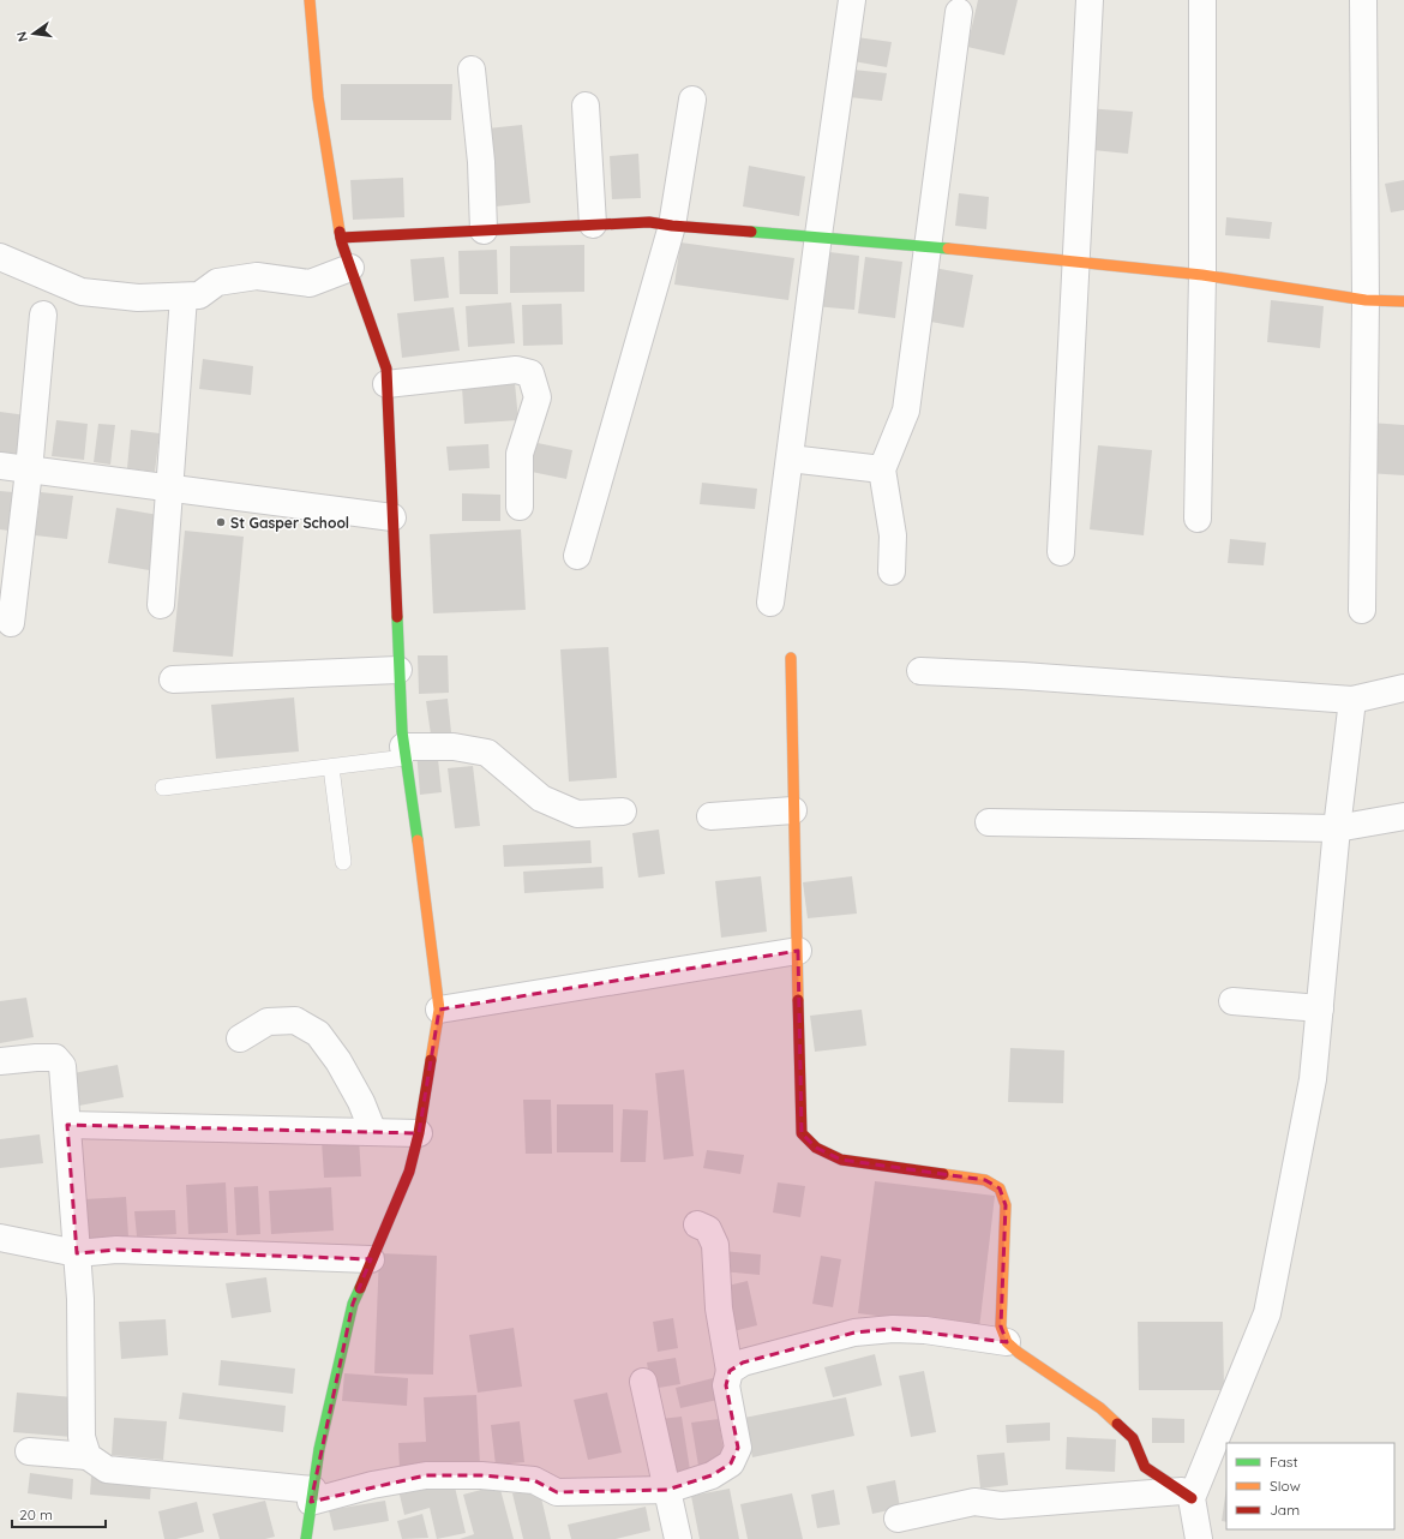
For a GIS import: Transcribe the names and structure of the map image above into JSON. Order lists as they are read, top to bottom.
{
  "places": ["St Gasper School"],
  "legend": ["Fast", "Slow", "Jam"],
  "scale_bar": "20 m",
  "north": "left"
}
